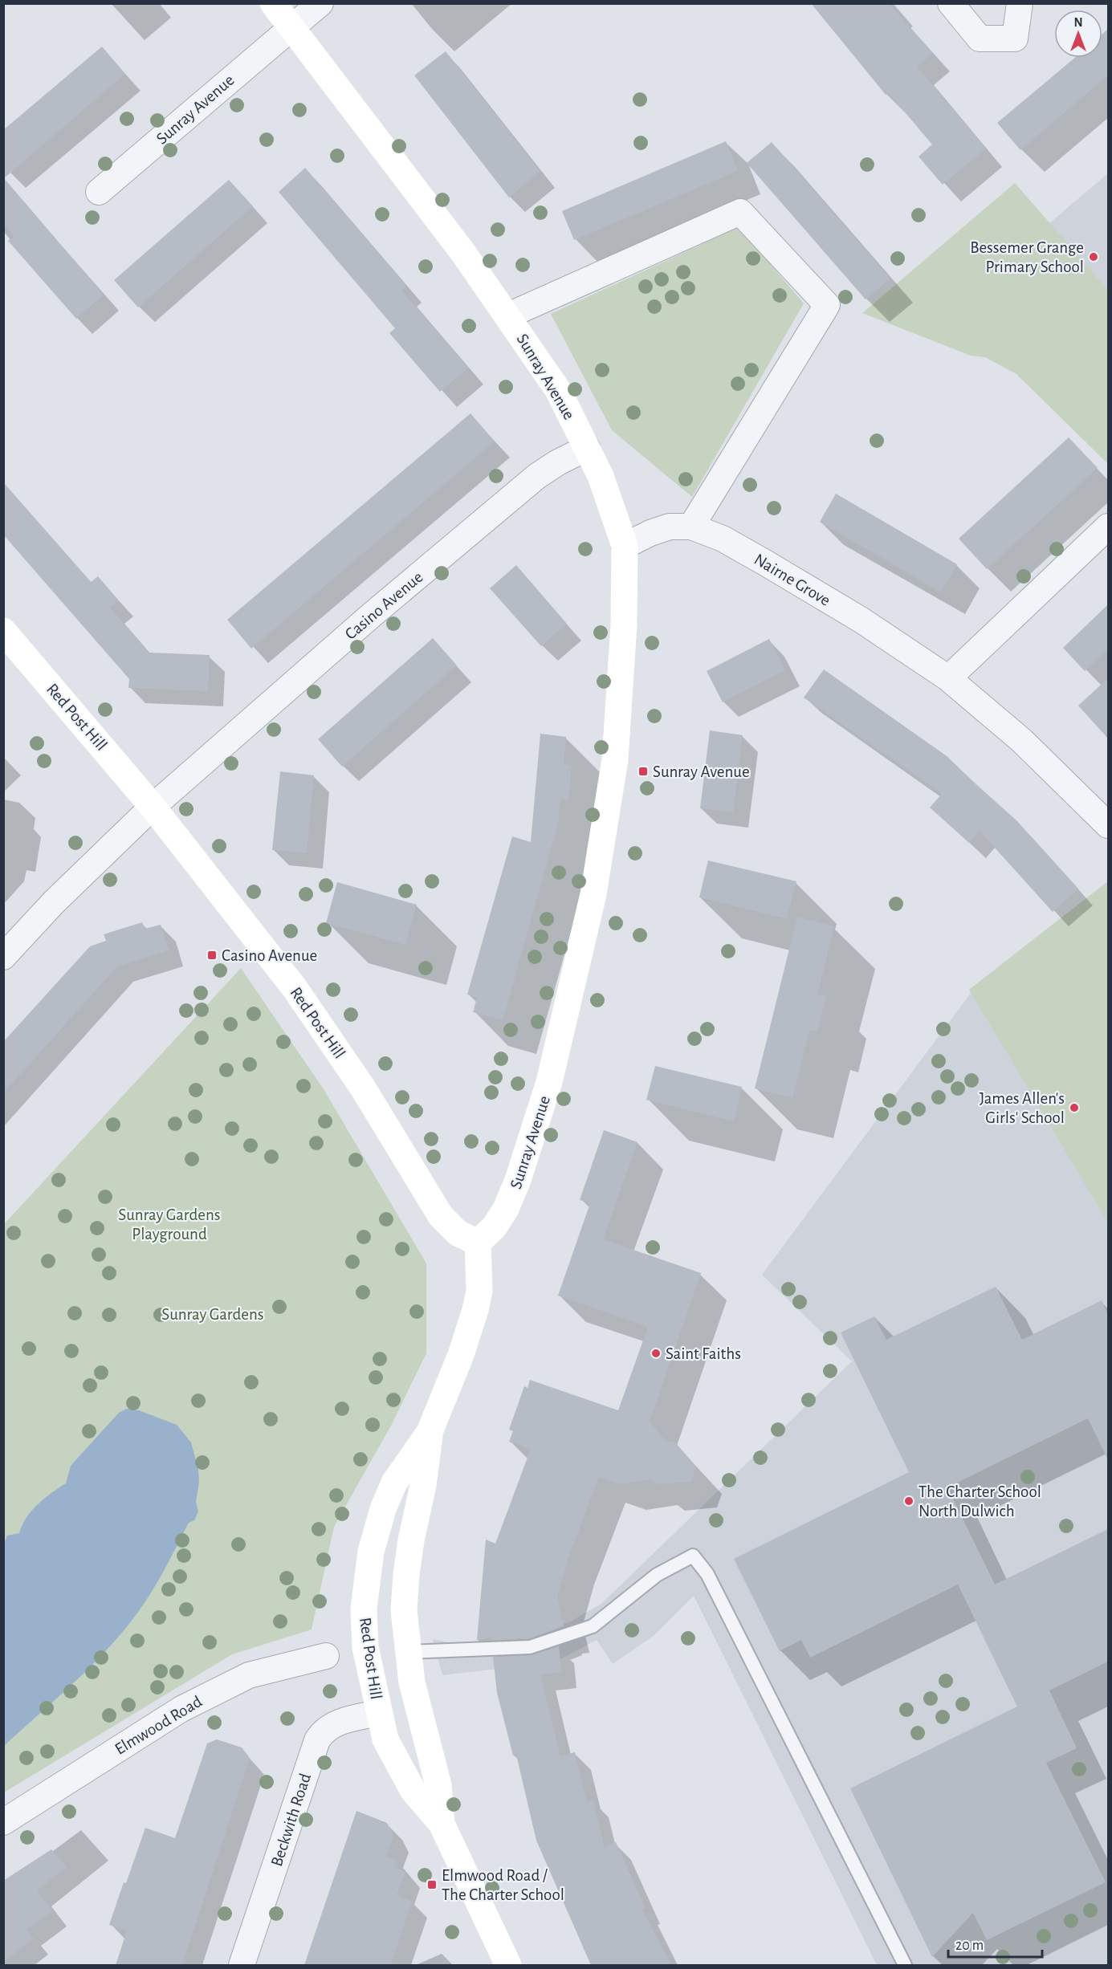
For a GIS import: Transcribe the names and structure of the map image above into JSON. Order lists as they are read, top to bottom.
{
  "streets": {
    "street": [
      "Sunray Avenue",
      "Nairne Grove",
      "Casino Avenue",
      "Red Post Hill",
      "Elmwood Road",
      "Beckwith Road"
    ]
  },
  "crossings": [
    ["Sunray Avenue", "Nairne Grove"],
    ["Sunray Avenue", "Casino Avenue"],
    ["Sunray Avenue", "Red Post Hill"],
    ["Casino Avenue", "Red Post Hill"],
    ["Red Post Hill", "Beckwith Road"]
  ],
  "parks": ["Sunray Gardens Playground", "Sunray Gardens"],
  "places": {
    "other": [
      "Bessemer Grange Primary School",
      "James Allen's Girls' School",
      "Saint Faiths",
      "The Charter School North Dulwich"
    ],
    "transit": ["Sunray Avenue", "Casino Avenue", "Elmwood Road / The Charter School"]
  },
  "scale_bar": "20 m",
  "north": "top"
}
